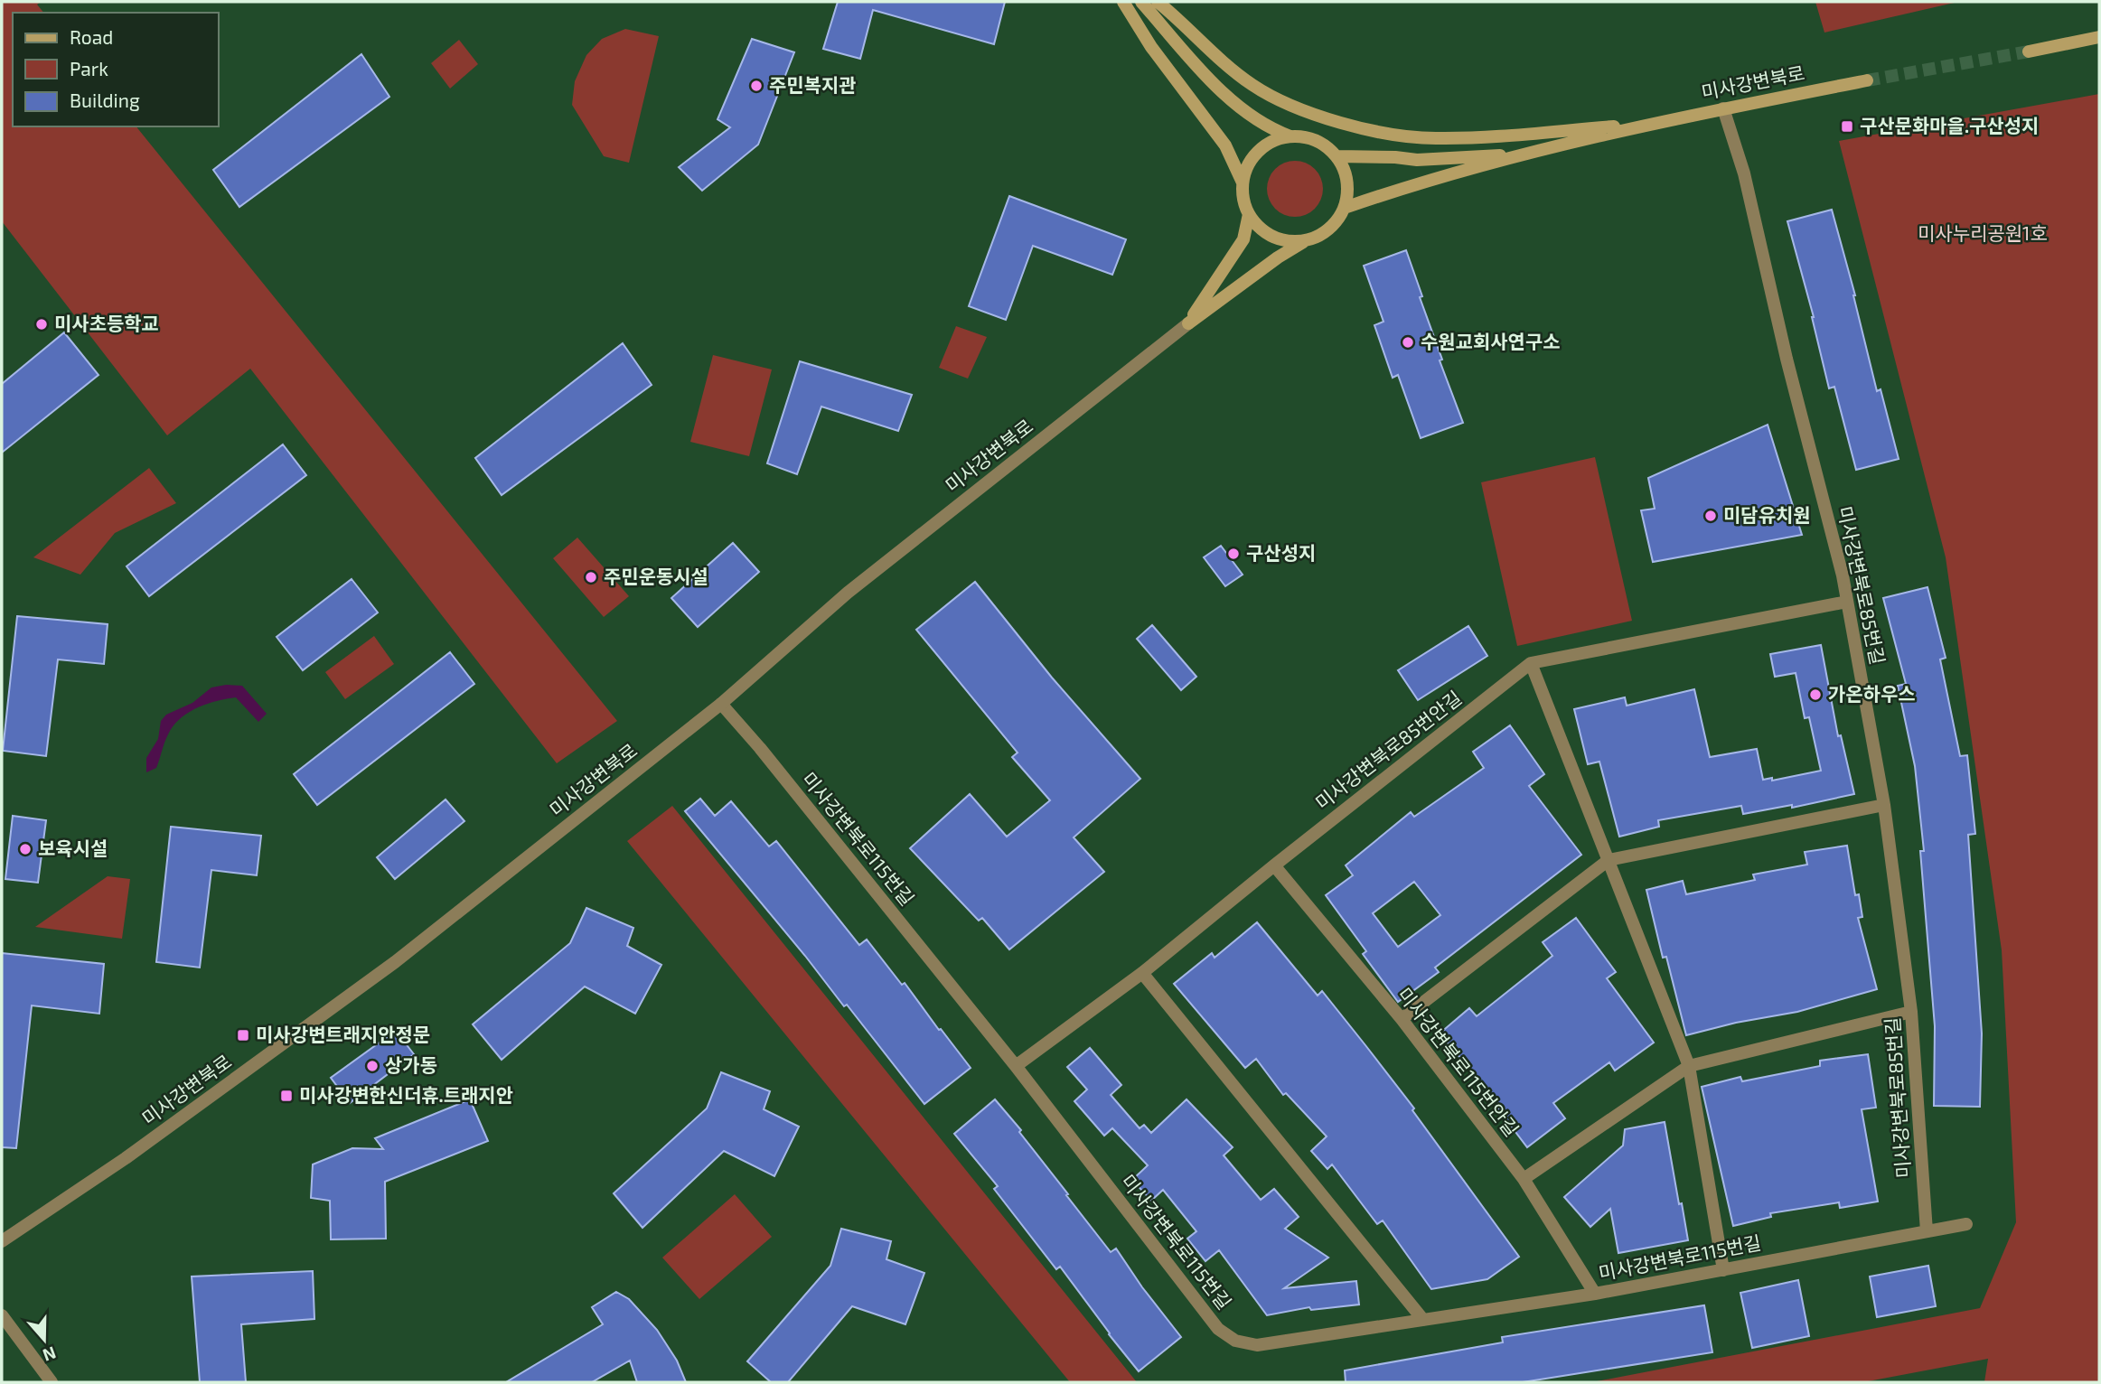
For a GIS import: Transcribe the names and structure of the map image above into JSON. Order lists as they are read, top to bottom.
{
  "streets": {
    "main road": ["미사강변북로"],
    "street": [
      "미사강변북로85번길",
      "미사강변북로85번안길",
      "미사강변북로115번길",
      "미사강변북로115번안길"
    ]
  },
  "crossings": [
    ["미사강변북로", "미사강변북로85번길"],
    ["미사강변북로", "미사강변북로115번길"],
    ["미사강변북로85번길", "미사강변북로85번안길"],
    ["미사강변북로85번길", "미사강변북로115번길"],
    ["미사강변북로85번안길", "미사강변북로115번길"],
    ["미사강변북로85번안길", "미사강변북로115번안길"],
    ["미사강변북로115번길", "미사강변북로115번안길"]
  ],
  "parks": ["미사누리공원1호"],
  "places": {
    "other": [
      "주민복지관",
      "미사초등학교",
      "수원교회사연구소",
      "미담유치원",
      "구산성지",
      "주민운동시설",
      "가온하우스",
      "보육시설",
      "상가동"
    ],
    "transit": ["구산문화마을.구산성지", "미사강변트래지안정문", "미사강변한신더휴.트래지안"]
  },
  "legend": ["Road", "Park", "Building"],
  "north": "bottom"
}
